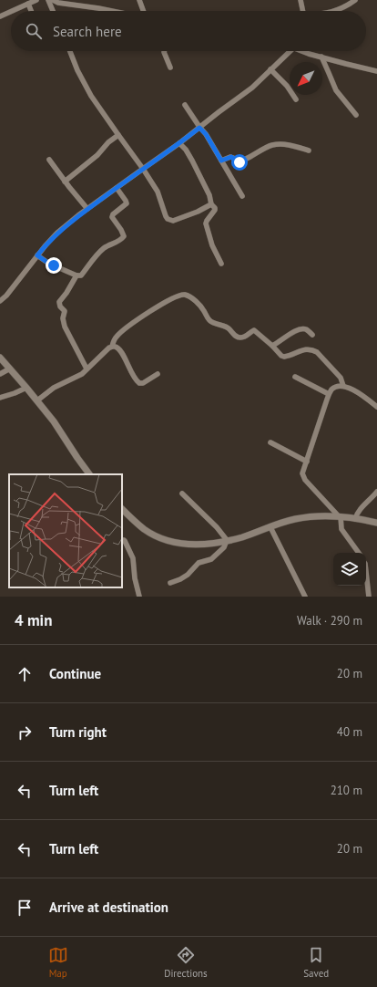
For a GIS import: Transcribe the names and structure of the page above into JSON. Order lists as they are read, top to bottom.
{
  "north": "bottom left",
  "page": {
    "search": "Search here",
    "heading": ["4 min", "Walk · 290 m"],
    "list": [
      ["Continue", "20 m"],
      ["Turn right", "40 m"],
      ["Turn left", "210 m"],
      ["Turn left", "20 m"],
      "Arrive at destination"
    ],
    "nav": ["Map", "Directions", "Saved"]
  }
}
